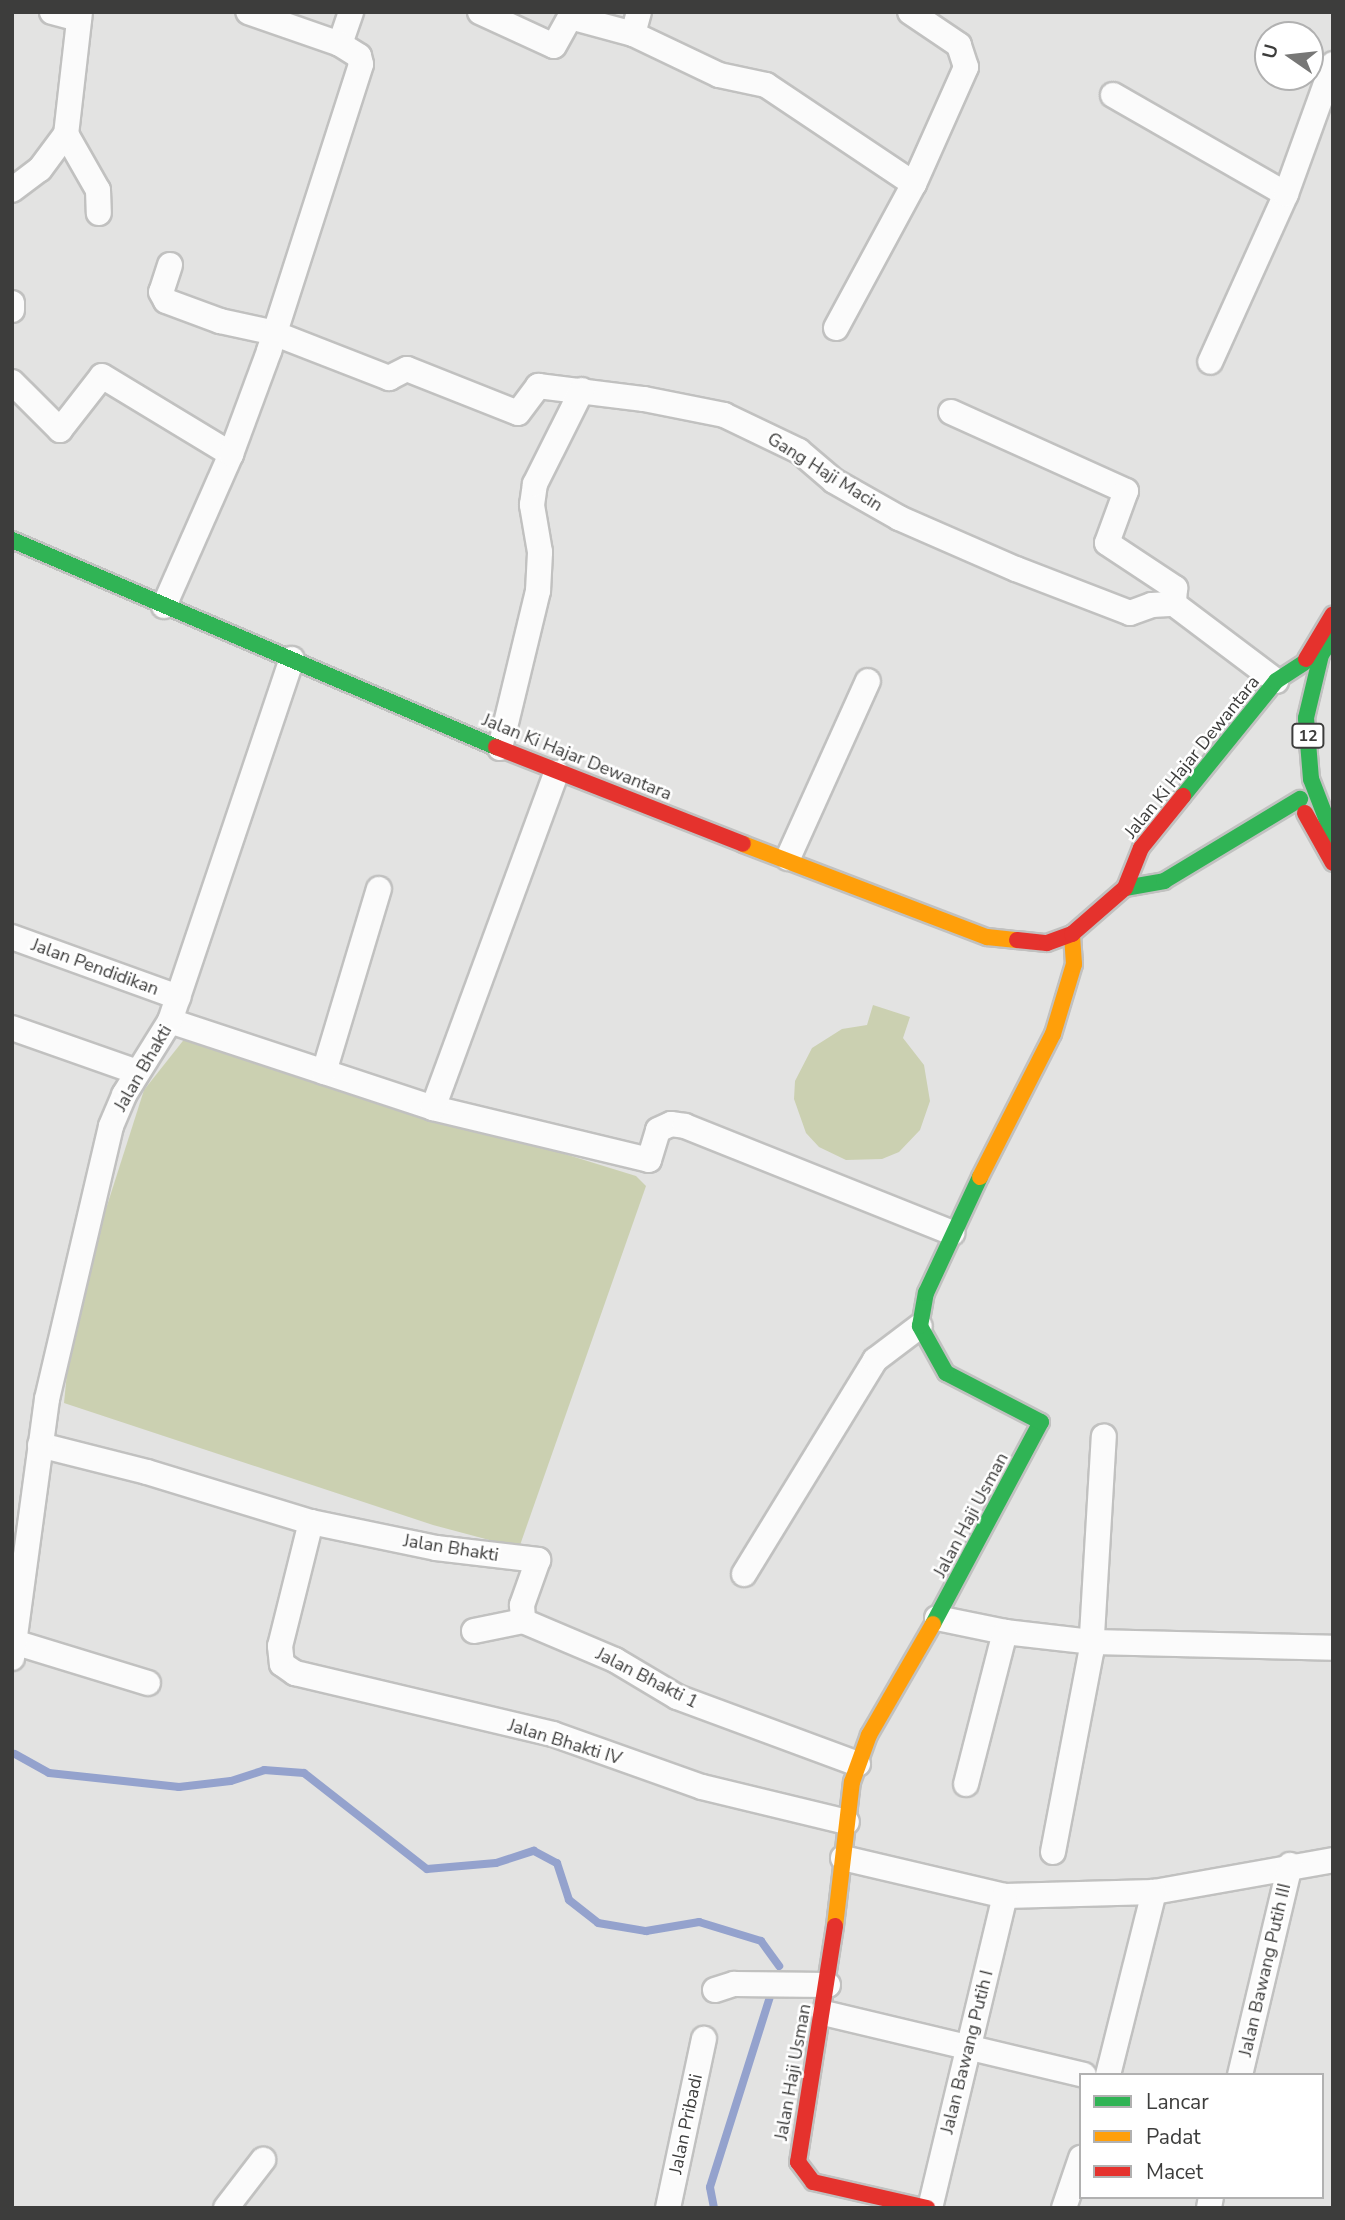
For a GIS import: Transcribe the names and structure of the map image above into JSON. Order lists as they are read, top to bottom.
{
  "streets": {
    "main road": ["12", "Jalan Ki Hajar Dewantara", "Jalan Haji Usman"],
    "street": [
      "Gang Haji Macin",
      "Jalan Pendidikan",
      "Jalan Bhakti",
      "Jalan Bhakti 1",
      "Jalan Bhakti IV",
      "Jalan Bawang Putih III",
      "Jalan Bawang Putih I",
      "Jalan Pribadi"
    ]
  },
  "crossings": [
    ["Jalan Ki Hajar Dewantara", "Jalan Bhakti"],
    ["Jalan Pendidikan", "Jalan Bhakti"],
    ["Jalan Bhakti", "Jalan Bhakti 1"],
    ["Jalan Bhakti", "Jalan Bhakti IV"],
    ["Jalan Haji Usman", "Jalan Bhakti 1"],
    ["Jalan Haji Usman", "Jalan Bhakti IV"],
    ["Jalan Haji Usman", "Jalan Bawang Putih I"]
  ],
  "legend": ["Lancar", "Padat", "Macet"],
  "north": "left"
}
